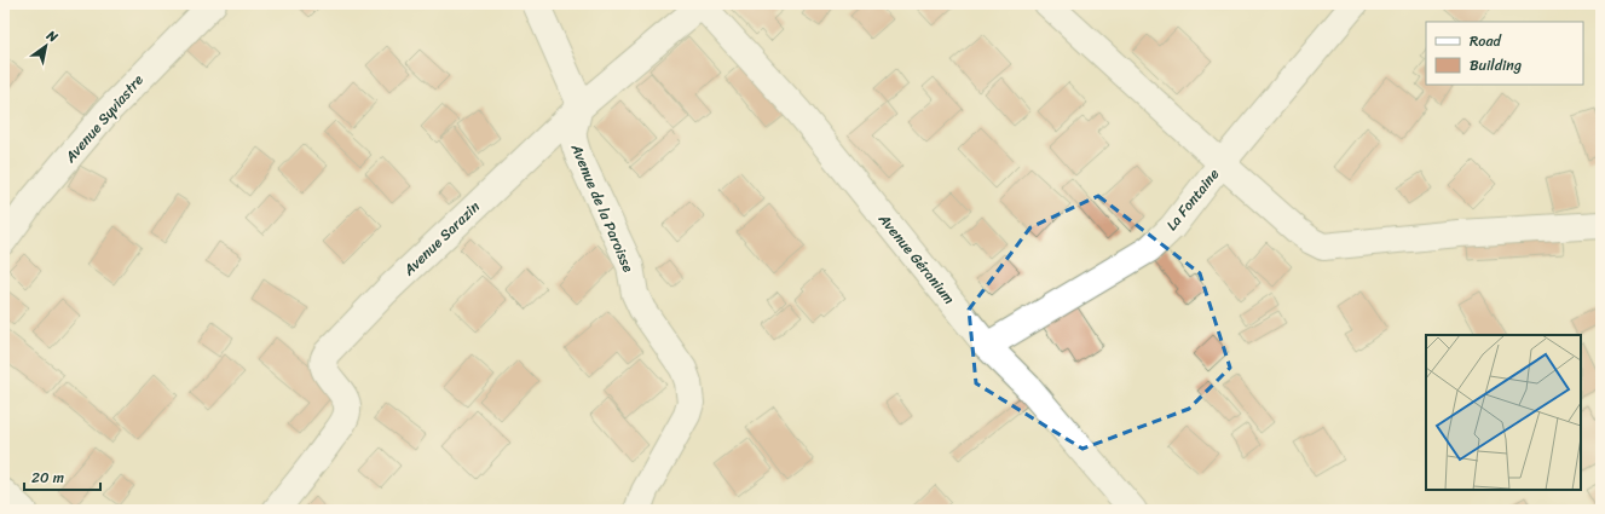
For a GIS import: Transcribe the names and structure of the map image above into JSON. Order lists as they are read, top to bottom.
{
  "streets": {
    "street": [
      "Avenue Syviastre",
      "La Fontaine",
      "Avenue de la Paroisse",
      "Avenue Sarazin",
      "Avenue Géranium"
    ]
  },
  "crossings": [
    ["La Fontaine", "Avenue Géranium"],
    ["Avenue de la Paroisse", "Avenue Sarazin"],
    ["Avenue Sarazin", "Avenue Géranium"]
  ],
  "legend": ["Road", "Building"],
  "scale_bar": "20 m",
  "north": "top right"
}
